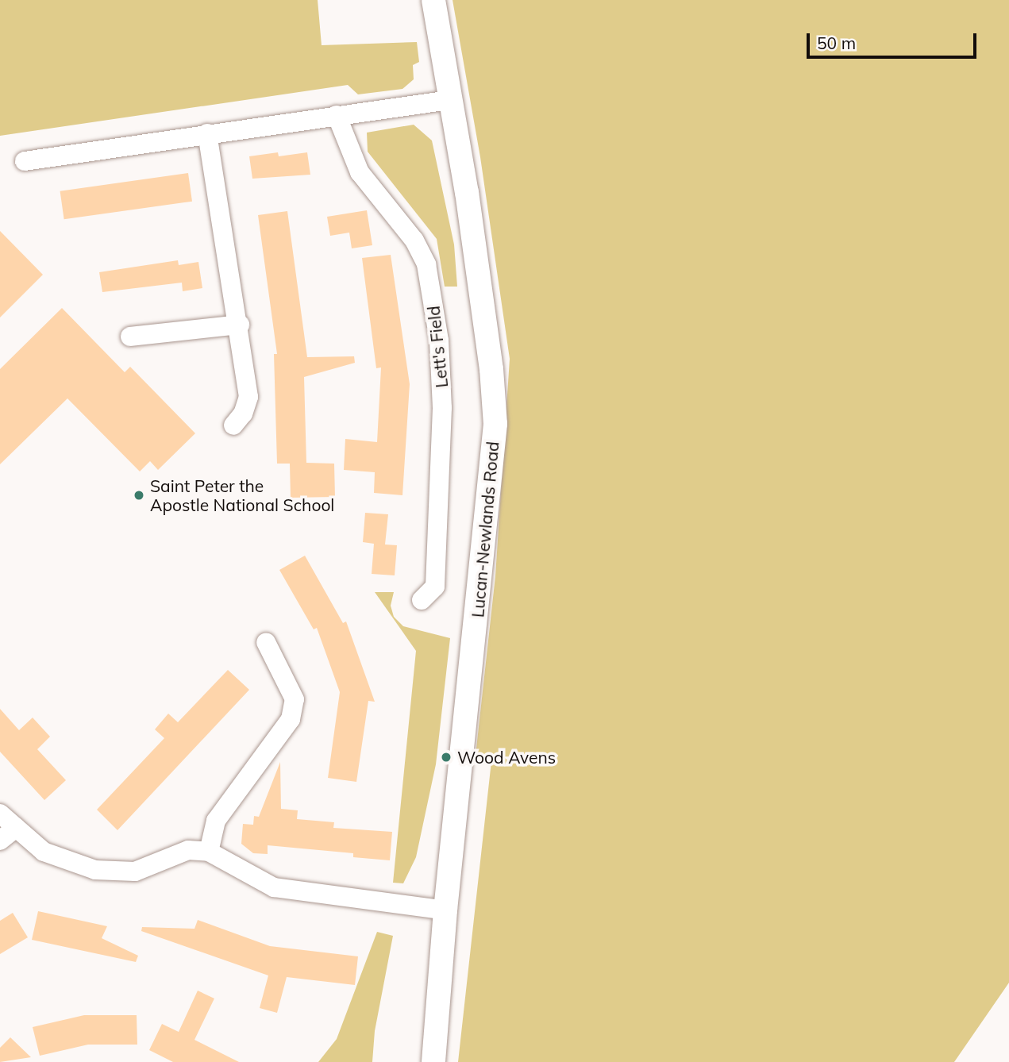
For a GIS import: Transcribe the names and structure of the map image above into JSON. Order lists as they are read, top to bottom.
{
  "streets": {
    "street": ["Lett's Field", "Lucan-Newlands Road"]
  },
  "places": ["Saint Peter the Apostle National School", "Wood Avens"],
  "scale_bar": "50 m"
}
